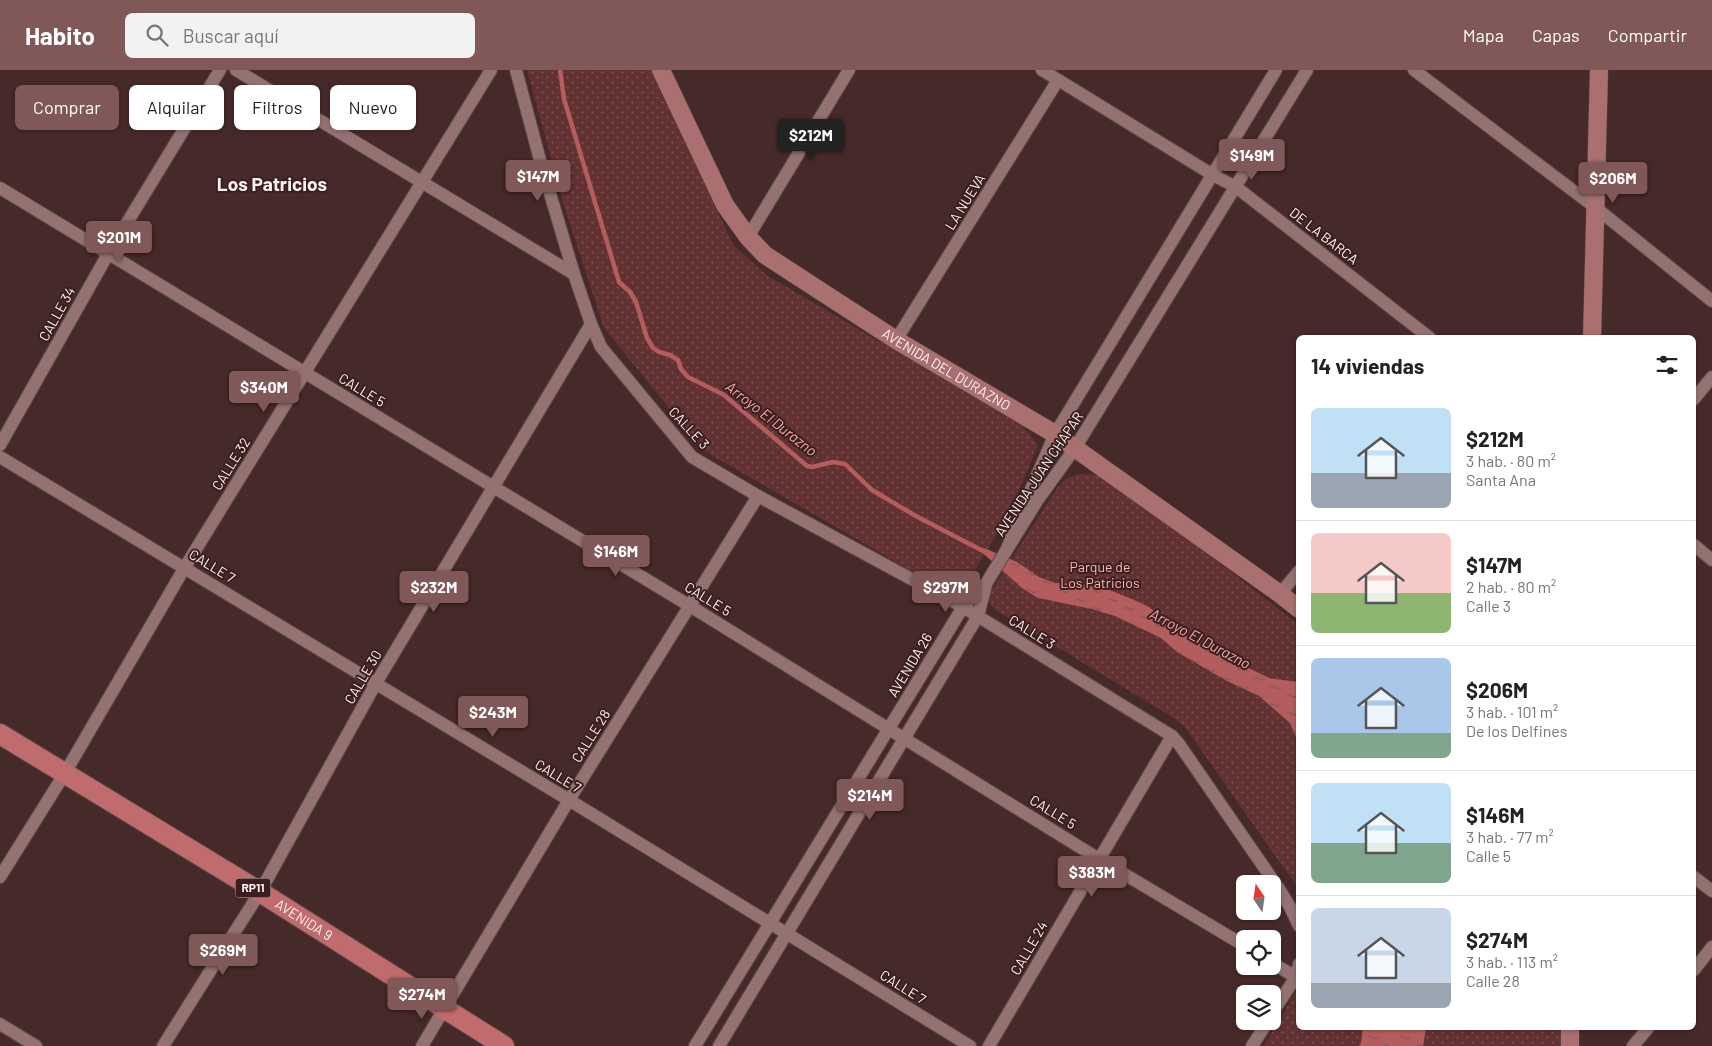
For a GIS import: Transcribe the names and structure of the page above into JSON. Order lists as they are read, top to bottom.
{
  "streets": {
    "main road": ["AVENIDA DEL DURAZNO", "RP11", "AVENIDA 9"],
    "street": [
      "LA NUEVA",
      "DE LA BARCA",
      "CALLE 34",
      "CALLE 5",
      "CALLE 3",
      "CALLE 32",
      "AVENIDA JUAN CHAPAR",
      "CALLE 7",
      "AVENIDA 26",
      "CALLE 30",
      "CALLE 28",
      "CALLE 24"
    ]
  },
  "crossings": [
    ["LA NUEVA", "DE LA BARCA"],
    ["LA NUEVA", "AVENIDA DEL DURAZNO"],
    ["DE LA BARCA", "AVENIDA JUAN CHAPAR"],
    ["CALLE 34", "CALLE 5"],
    ["AVENIDA DEL DURAZNO", "AVENIDA JUAN CHAPAR"],
    ["CALLE 5", "CALLE 32"],
    ["CALLE 5", "AVENIDA 26"],
    ["CALLE 5", "CALLE 30"],
    ["CALLE 5", "CALLE 28"],
    ["CALLE 5", "CALLE 24"],
    ["CALLE 3", "AVENIDA 26"],
    ["CALLE 3", "CALLE 30"],
    ["CALLE 3", "CALLE 28"],
    ["CALLE 3", "CALLE 24"],
    ["CALLE 32", "CALLE 7"],
    ["CALLE 32", "AVENIDA 9"],
    ["CALLE 7", "AVENIDA 26"],
    ["CALLE 7", "CALLE 30"],
    ["CALLE 7", "CALLE 28"],
    ["CALLE 30", "AVENIDA 9"],
    ["CALLE 28", "AVENIDA 9"]
  ],
  "districts": ["Los Patricios"],
  "water": ["Arroyo El Durazno"],
  "parks": ["Parque de Los Patricios"],
  "north": "top",
  "page": {
    "header": "Habito",
    "search": "Buscar aquí",
    "nav": ["Mapa", "Capas", "Compartir"],
    "chip": [
      "Comprar",
      "Alquilar",
      "Filtros",
      "Nuevo"
    ],
    "price": [
      "$212M",
      "$149M",
      "$147M",
      "$206M",
      "$201M",
      "$340M",
      "$146M",
      "$232M",
      "$297M",
      "$243M",
      "$214M",
      "$383M",
      "$269M",
      "$274M"
    ],
    "heading": "14 viviendas",
    "list": [
      {
        "name": "$212M",
        "note": "3 hab. · 80 m² · Santa Ana"
      },
      {
        "name": "$147M",
        "note": "2 hab. · 80 m² · Calle 3"
      },
      {
        "name": "$206M",
        "note": "3 hab. · 101 m² · De los Delfines"
      },
      {
        "name": "$146M",
        "note": "3 hab. · 77 m² · Calle 5"
      },
      {
        "name": "$274M",
        "note": "3 hab. · 113 m² · Calle 28"
      }
    ]
  }
}
